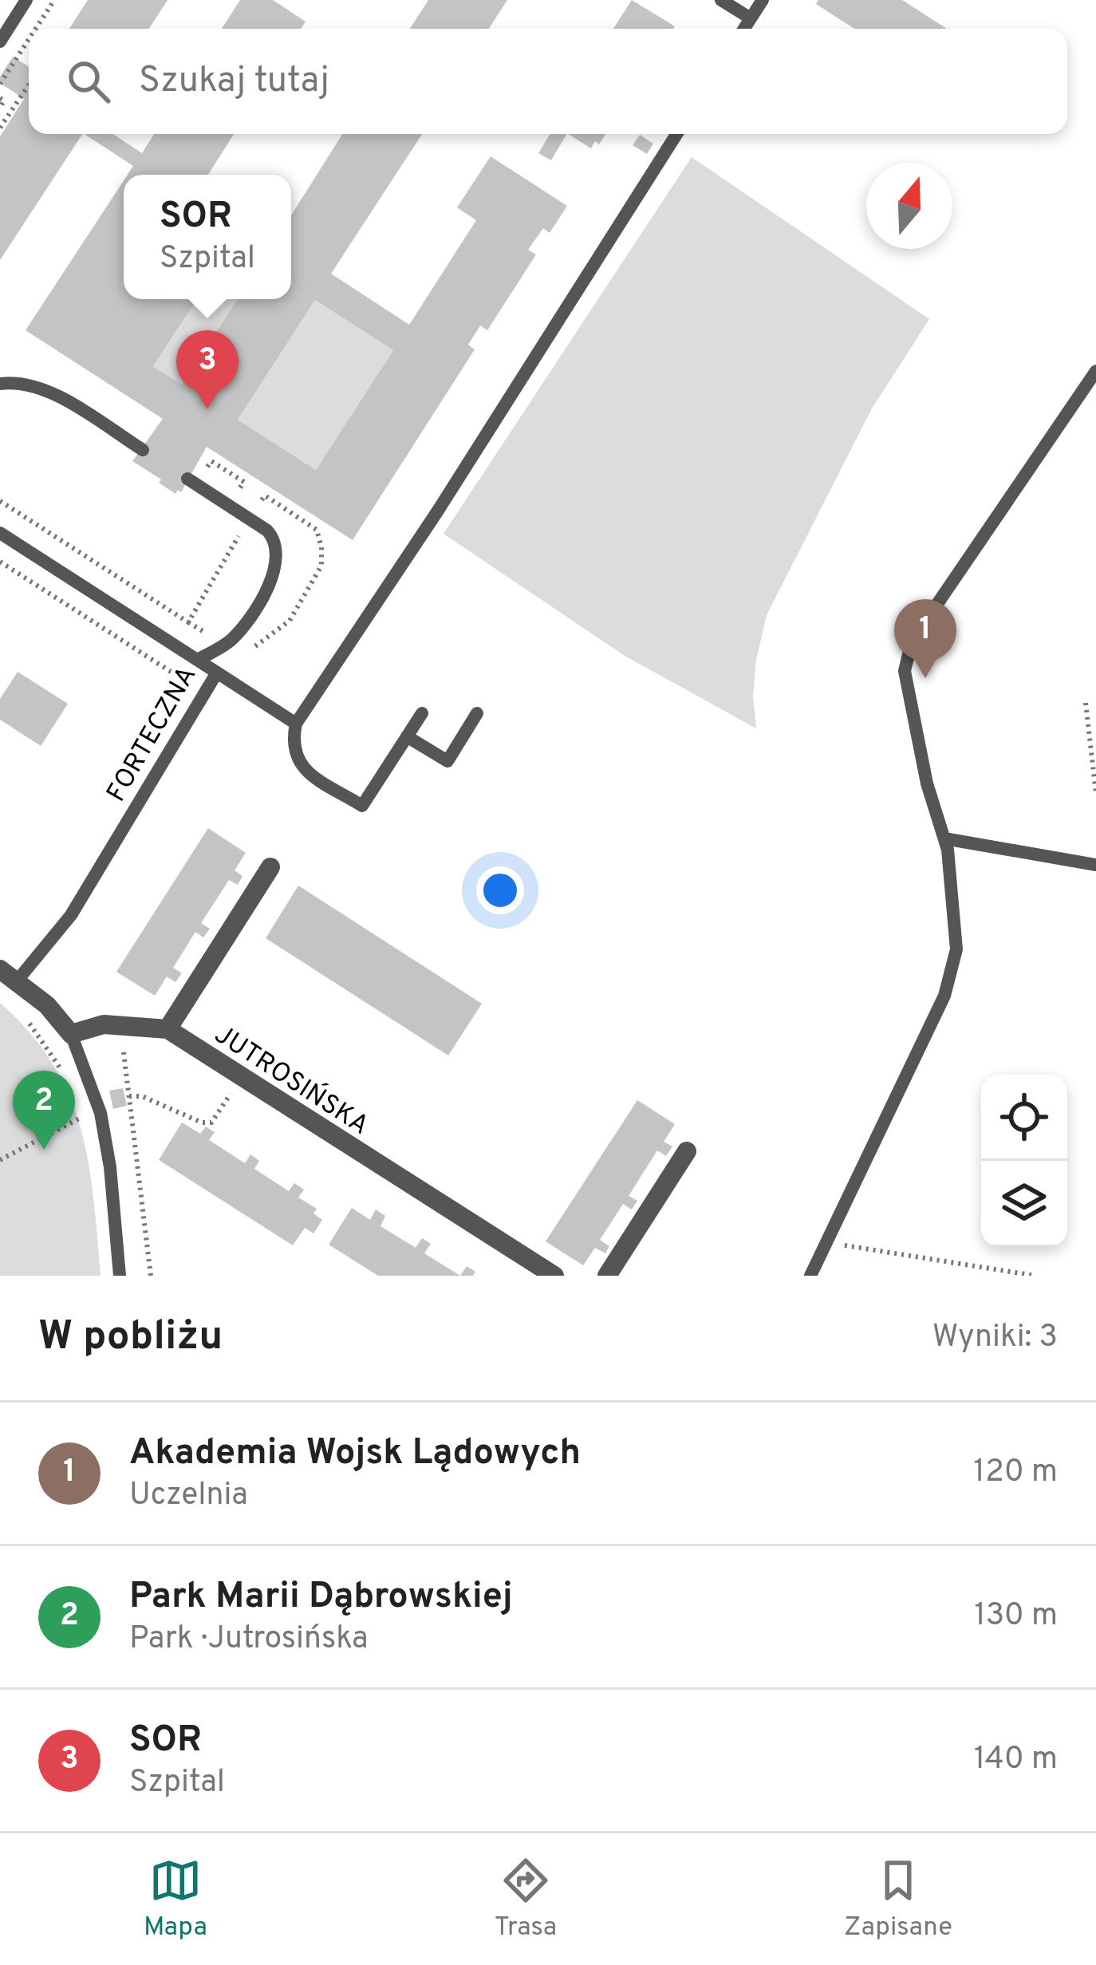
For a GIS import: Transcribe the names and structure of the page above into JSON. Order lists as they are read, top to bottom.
{
  "streets": {
    "street": ["JUTROSIŃSKA"],
    "lane": ["FORTECZNA"]
  },
  "north": "top",
  "page": {
    "search": "Szukaj tutaj",
    "popup": ["SOR", "Szpital"],
    "pins": ["3", "1", "2"],
    "heading": ["W pobliżu", "Wyniki: 3"],
    "list": [
      {
        "mark": "1",
        "name": "Akademia Wojsk Lądowych",
        "note": "Uczelnia",
        "value": "120 m"
      },
      {
        "mark": "2",
        "name": "Park Marii Dąbrowskiej",
        "note": "Park · Jutrosińska",
        "value": "130 m"
      },
      {
        "mark": "3",
        "name": "SOR",
        "note": "Szpital",
        "value": "140 m"
      }
    ],
    "nav": ["Mapa", "Trasa", "Zapisane"]
  }
}
